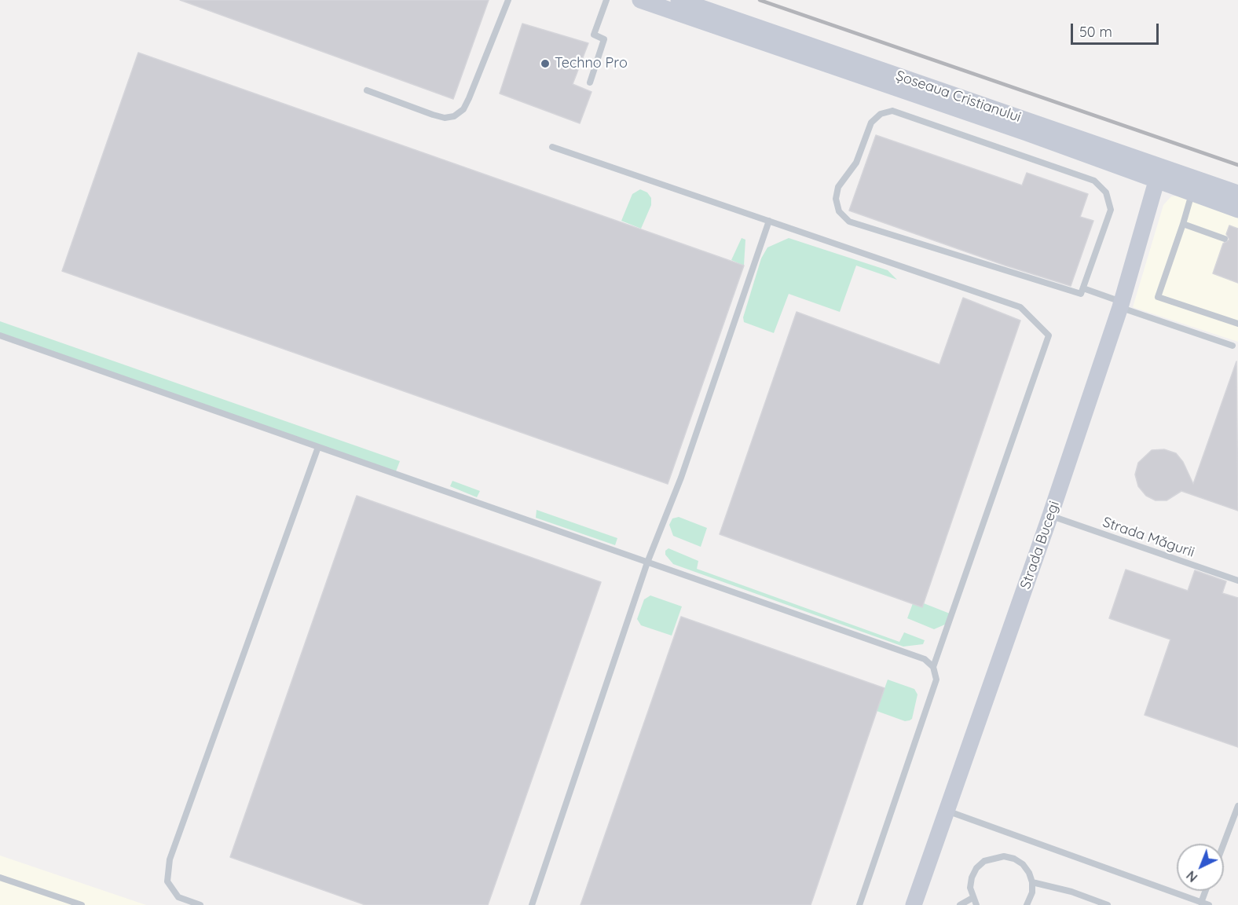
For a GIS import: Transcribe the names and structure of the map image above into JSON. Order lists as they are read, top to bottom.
{
  "streets": {
    "main road": ["Șoseaua Cristianului", "Strada Bucegi"],
    "lane": ["Strada Măgurii"]
  },
  "crossings": [
    ["Șoseaua Cristianului", "Strada Bucegi"],
    ["Strada Măgurii", "Strada Bucegi"]
  ],
  "places": ["Techno Pro"],
  "scale_bar": "50 m",
  "north": "bottom left"
}
